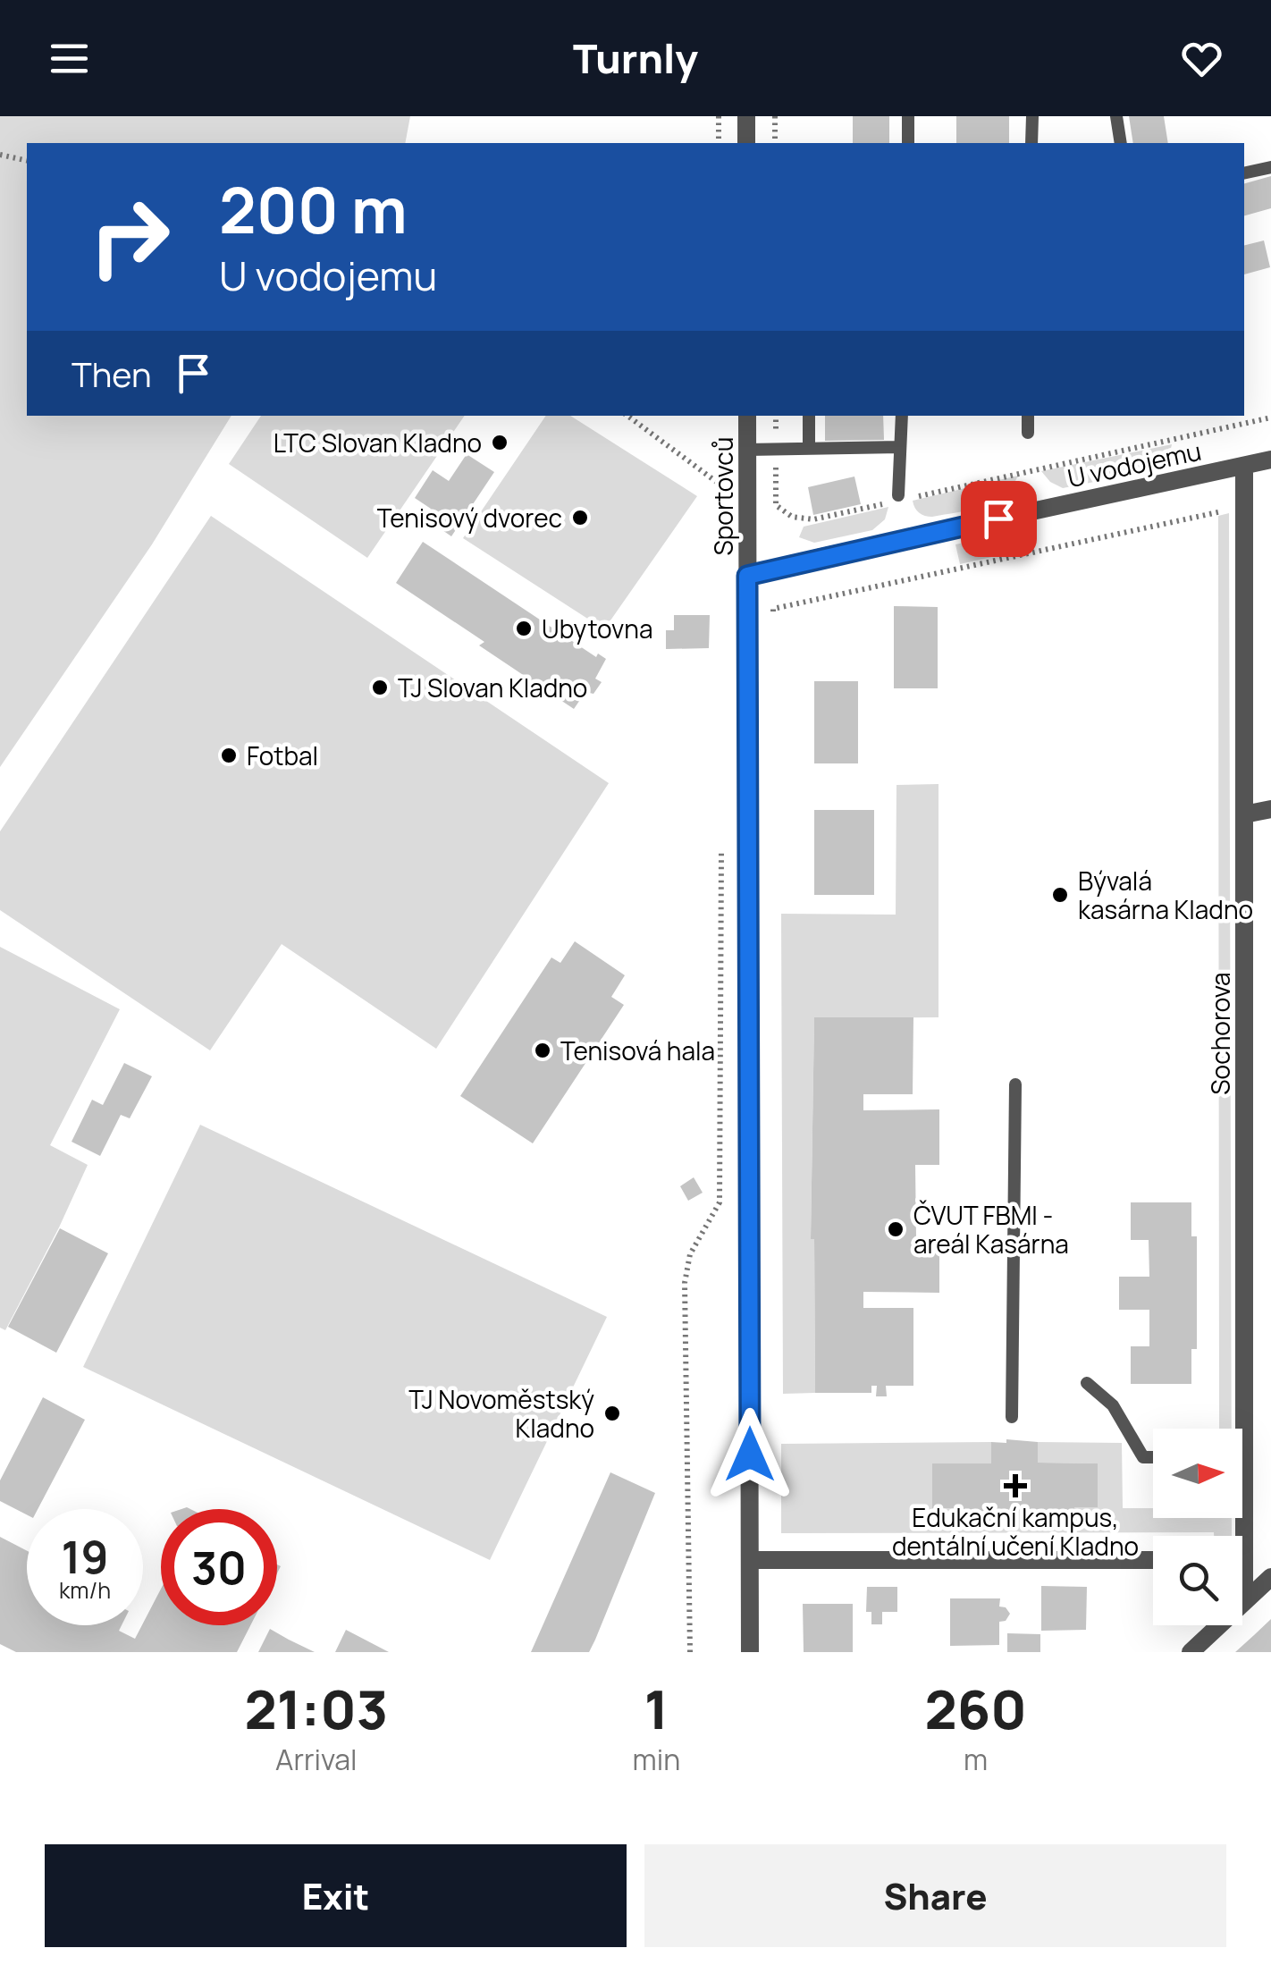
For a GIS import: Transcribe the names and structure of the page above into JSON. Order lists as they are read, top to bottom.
{
  "streets": {
    "street": ["U vodojemu", "Sportovců", "Sochorova"]
  },
  "crossings": [
    ["U vodojemu", "Sportovců"],
    ["U vodojemu", "Sochorova"]
  ],
  "places": {
    "other": [
      "LTC Slovan Kladno",
      "Tenisový dvorec",
      "Ubytovna",
      "TJ Slovan Kladno",
      "Fotbal",
      "Bývalá kasárna Kladno",
      "Tenisová hala",
      "ČVUT FBMI - areál Kasárna",
      "TJ Novoměstský Kladno"
    ],
    "health": ["Edukační kampus, dentální učení Kladno"]
  },
  "north": "right",
  "page": {
    "header": "Turnly",
    "turn": ["200 m", "U vodojemu"],
    "then": "Then",
    "speed": "19 km/h",
    "limit": "30",
    "eta": [
      "21:03",
      "Arrival",
      "1",
      "min",
      "260",
      "m"
    ],
    "buttons": ["Exit", "Share"]
  }
}
